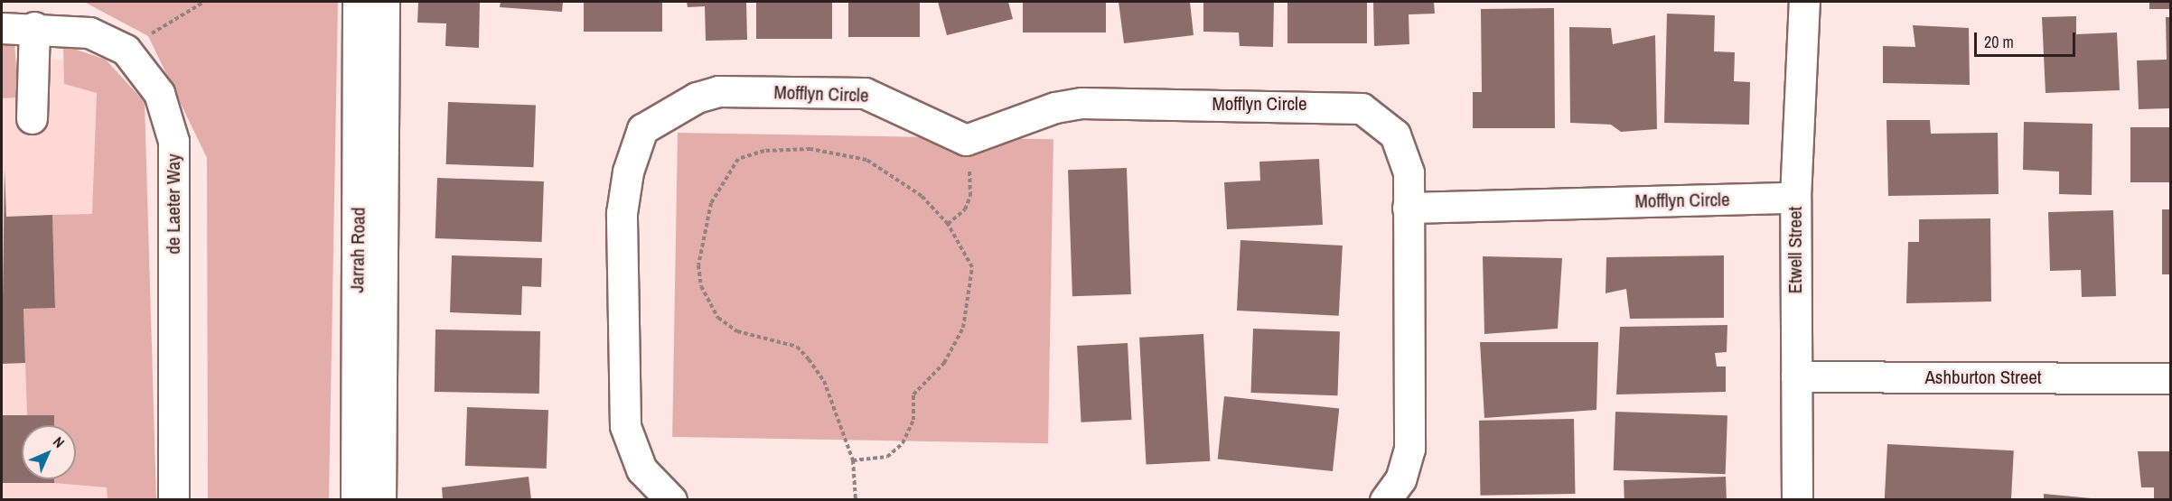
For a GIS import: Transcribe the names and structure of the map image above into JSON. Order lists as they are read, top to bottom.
{
  "streets": {
    "street": [
      "Mofflyn Circle",
      "de Laeter Way",
      "Jarrah Road",
      "Etwell Street",
      "Ashburton Street"
    ]
  },
  "crossings": [
    ["Mofflyn Circle", "Etwell Street"],
    ["Etwell Street", "Ashburton Street"]
  ],
  "scale_bar": "20 m",
  "north": "top right"
}
